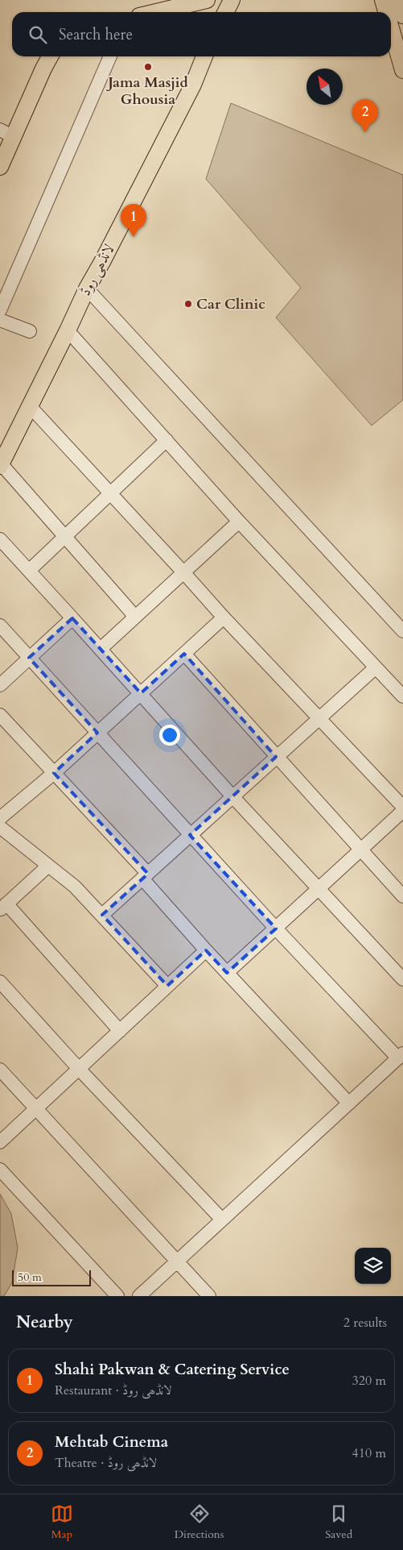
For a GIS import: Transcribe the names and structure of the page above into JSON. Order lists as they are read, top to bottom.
{
  "streets": {
    "main road": ["لانڈھی روڈ"]
  },
  "places": ["Jama Masjid Ghousia", "Car Clinic"],
  "scale_bar": "50 m",
  "north": "top left",
  "page": {
    "search": "Search here",
    "pins": ["2", "1"],
    "scale": "50 m",
    "heading": ["Nearby", "2 results"],
    "list": [
      {
        "mark": "1",
        "name": "Shahi Pakwan & Catering Service",
        "note": "Restaurant · لانڈھی روڈ",
        "value": "320 m"
      },
      {
        "mark": "2",
        "name": "Mehtab Cinema",
        "note": "Theatre · لانڈھی روڈ",
        "value": "410 m"
      }
    ],
    "nav": ["Map", "Directions", "Saved"]
  }
}
